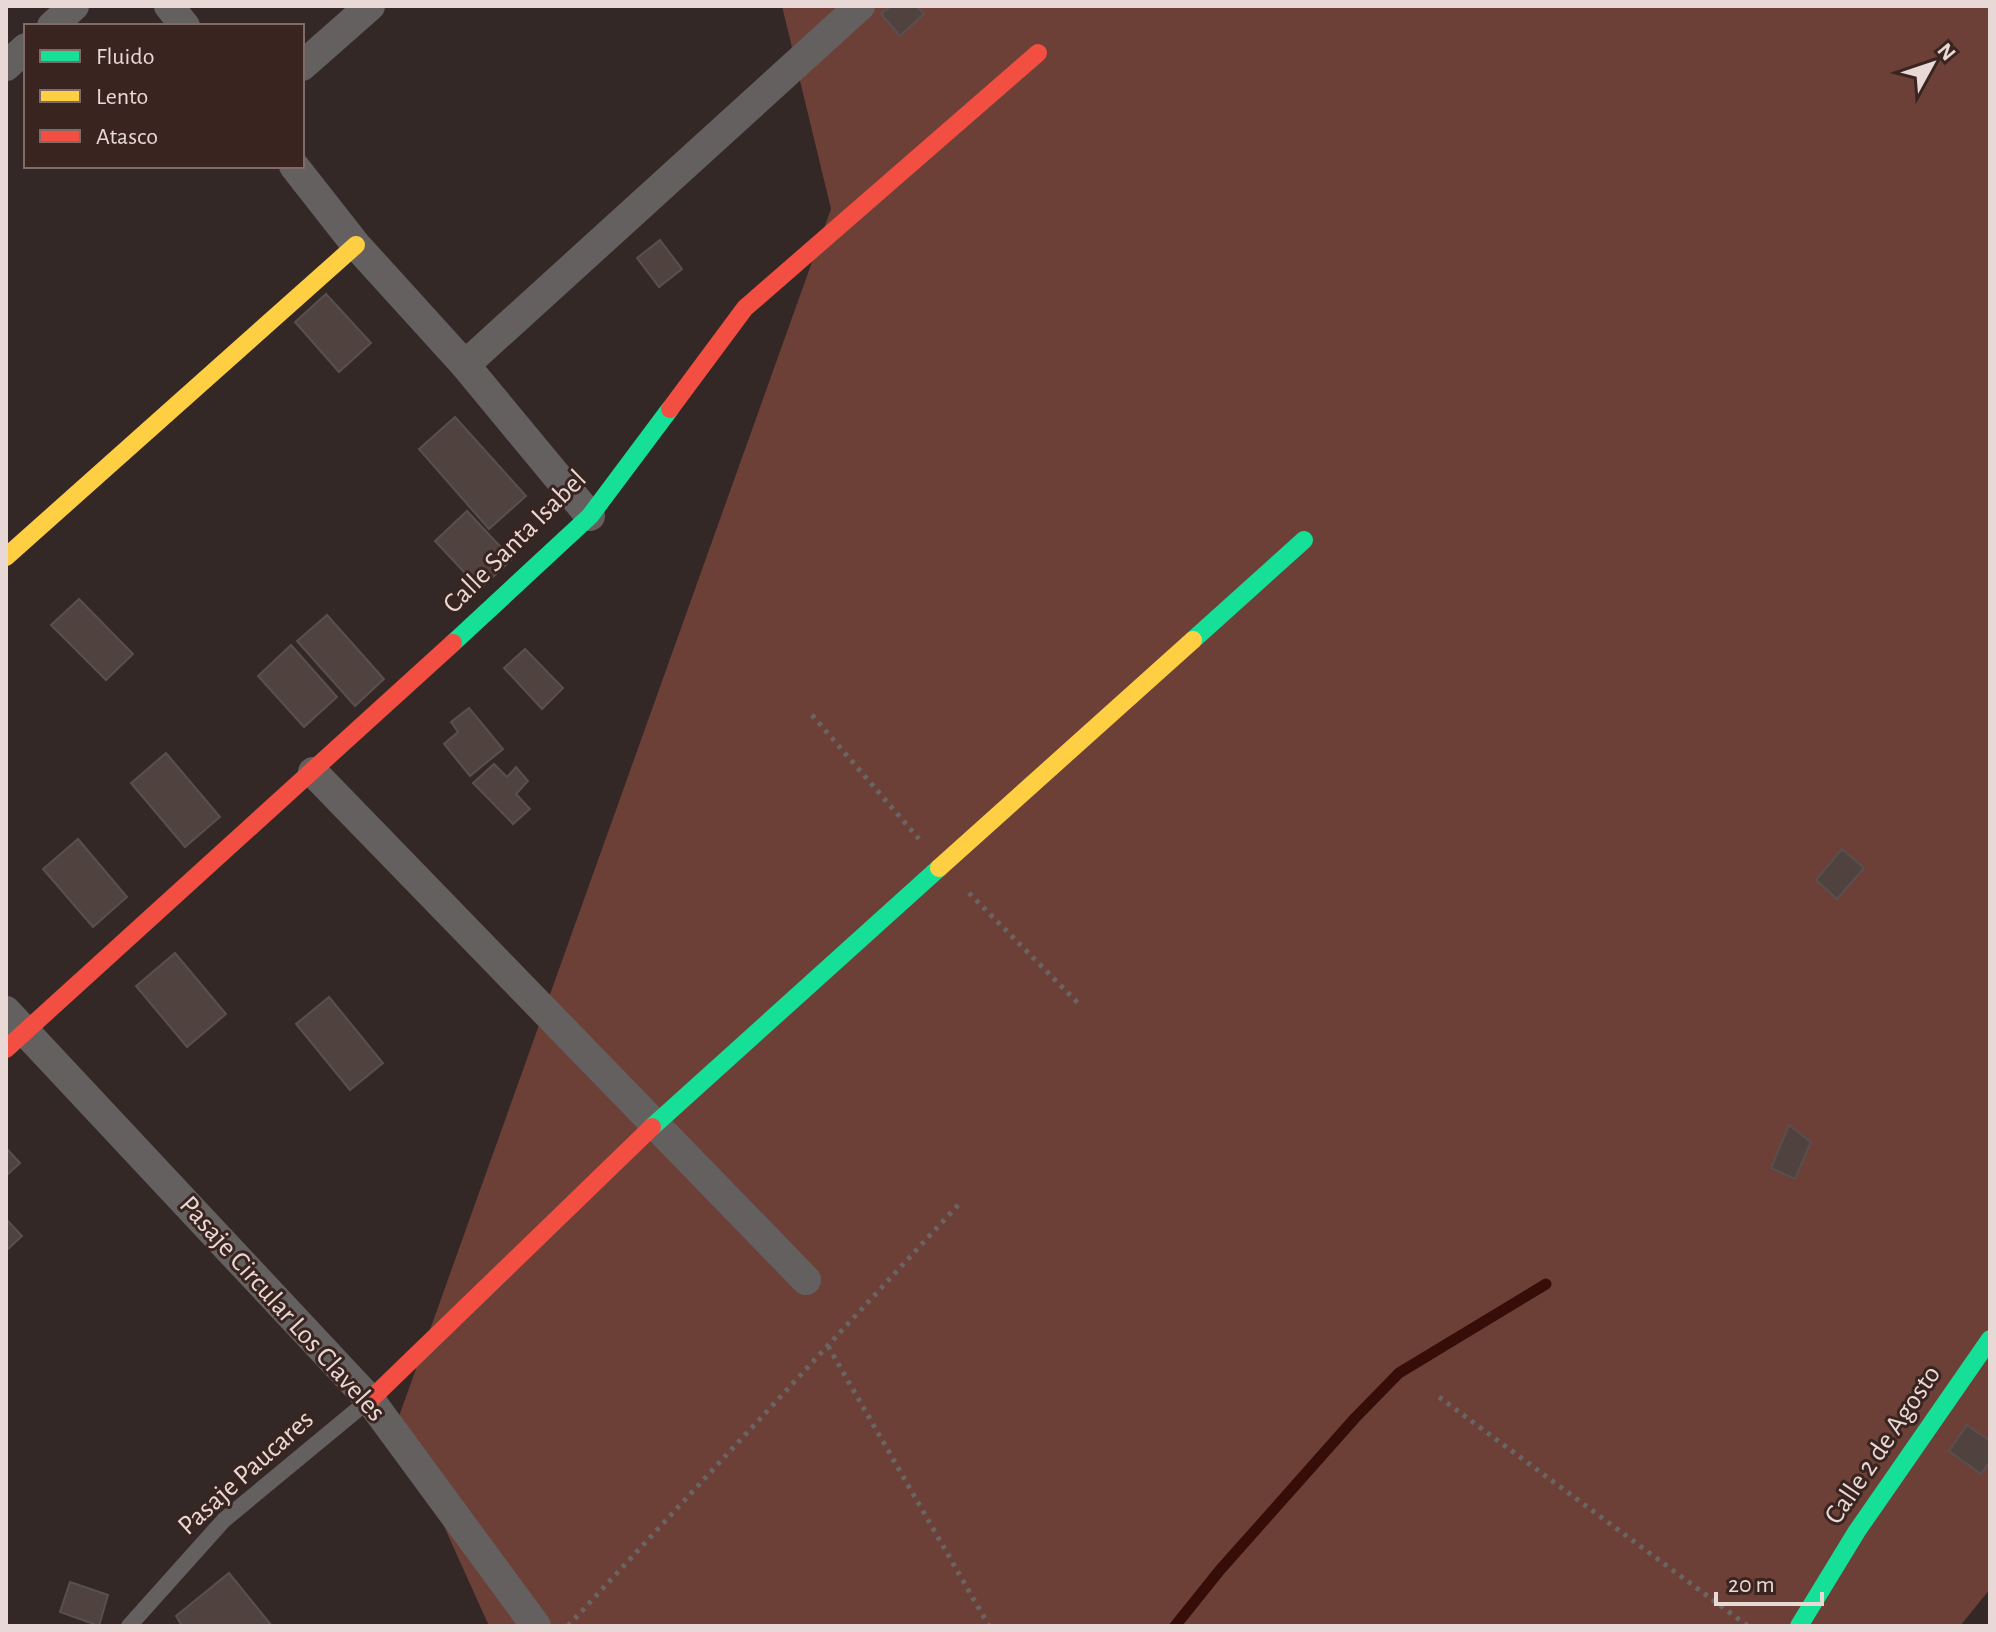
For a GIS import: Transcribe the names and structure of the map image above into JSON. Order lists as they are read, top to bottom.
{
  "streets": {
    "street": ["Calle Santa Isabel", "Pasaje Circular Los Claveles", "Calle 2 de Agosto"],
    "lane": ["Pasaje Paucares"]
  },
  "crossings": [
    ["Calle Santa Isabel", "Pasaje Circular Los Claveles"],
    ["Pasaje Circular Los Claveles", "Pasaje Paucares"]
  ],
  "legend": ["Fluido", "Lento", "Atasco"],
  "scale_bar": "20 m",
  "north": "top right"
}
